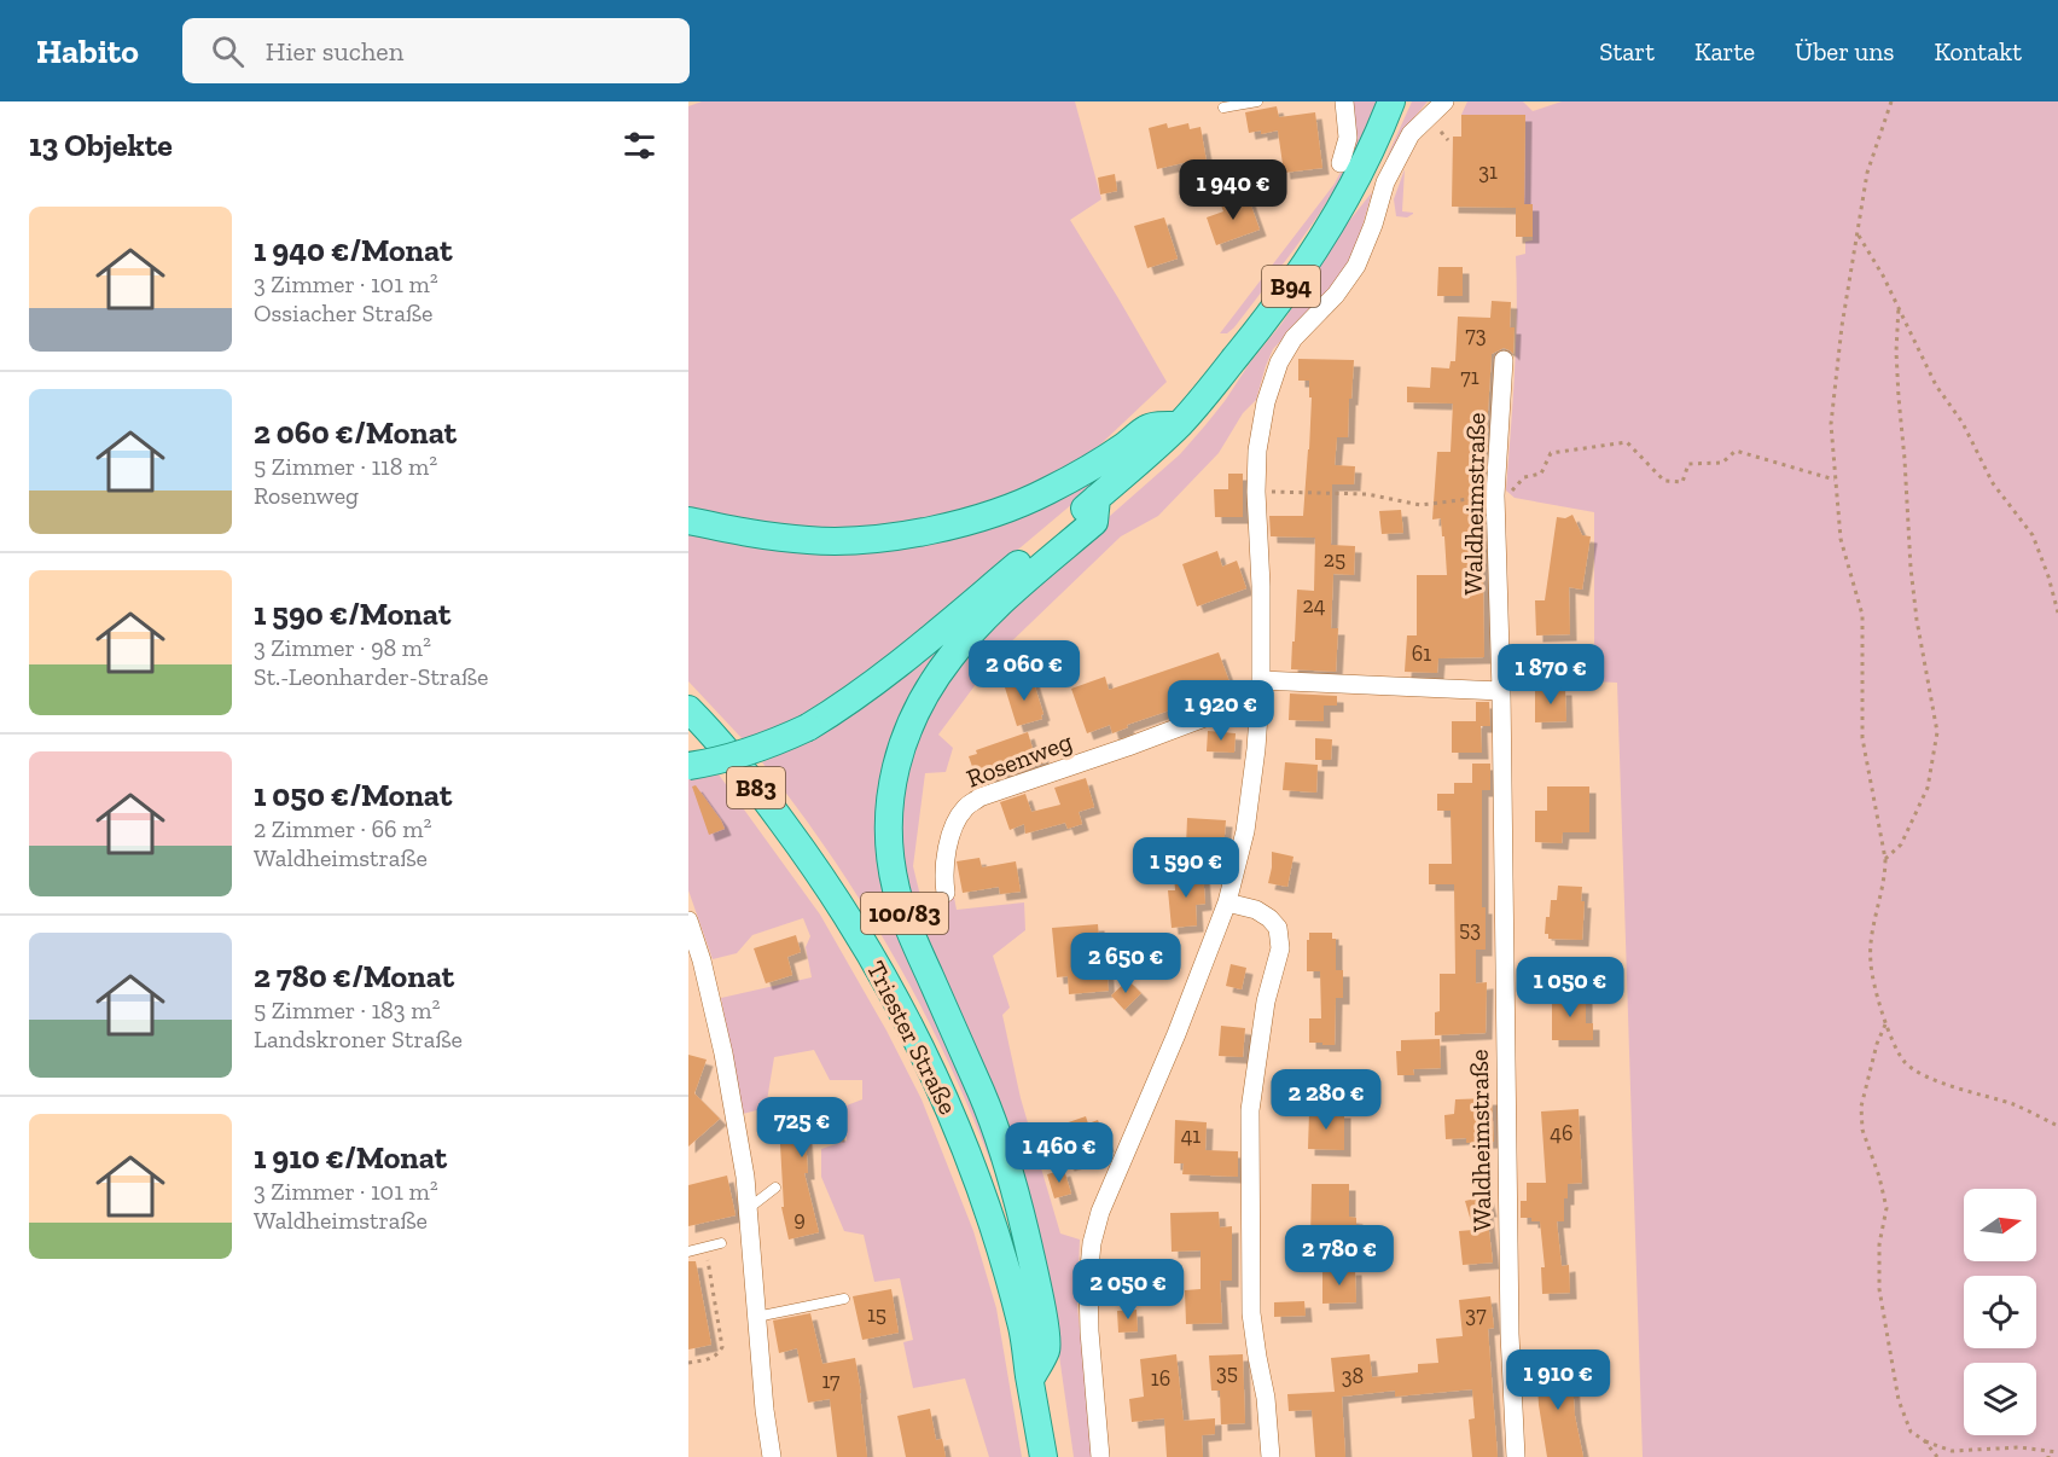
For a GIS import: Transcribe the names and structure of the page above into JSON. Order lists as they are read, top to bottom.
{
  "streets": {
    "main road": [
      "B94",
      "B83",
      "100/83",
      "Triester Straße"
    ],
    "street": ["Waldheimstraße", "Rosenweg"]
  },
  "crossings": [
    ["B94", "100/83"],
    ["100/83", "Triester Straße"]
  ],
  "house_numbers": [
    "31",
    "73",
    "71",
    "25",
    "24",
    "61",
    "53",
    "46",
    "41",
    "9",
    "15",
    "37",
    "35",
    "38",
    "16",
    "17"
  ],
  "north": "right",
  "page": {
    "header": "Habito",
    "search": "Hier suchen",
    "nav": [
      "Start",
      "Karte",
      "Über uns",
      "Kontakt"
    ],
    "heading": "13 Objekte",
    "price": [
      "1 940 €",
      "2 060 €",
      "1 870 €",
      "1 920 €",
      "1 590 €",
      "2 650 €",
      "1 050 €",
      "2 280 €",
      "725 €",
      "1 460 €",
      "2 780 €",
      "2 050 €",
      "1 910 €"
    ],
    "list": [
      {
        "name": "1 940 €/Monat",
        "note": "3 Zimmer · 101 m² · Ossiacher Straße"
      },
      {
        "name": "2 060 €/Monat",
        "note": "5 Zimmer · 118 m² · Rosenweg"
      },
      {
        "name": "1 590 €/Monat",
        "note": "3 Zimmer · 98 m² · St.-Leonharder-Straße"
      },
      {
        "name": "1 050 €/Monat",
        "note": "2 Zimmer · 66 m² · Waldheimstraße"
      },
      {
        "name": "2 780 €/Monat",
        "note": "5 Zimmer · 183 m² · Landskroner Straße"
      },
      {
        "name": "1 910 €/Monat",
        "note": "3 Zimmer · 101 m² · Waldheimstraße"
      }
    ]
  }
}
